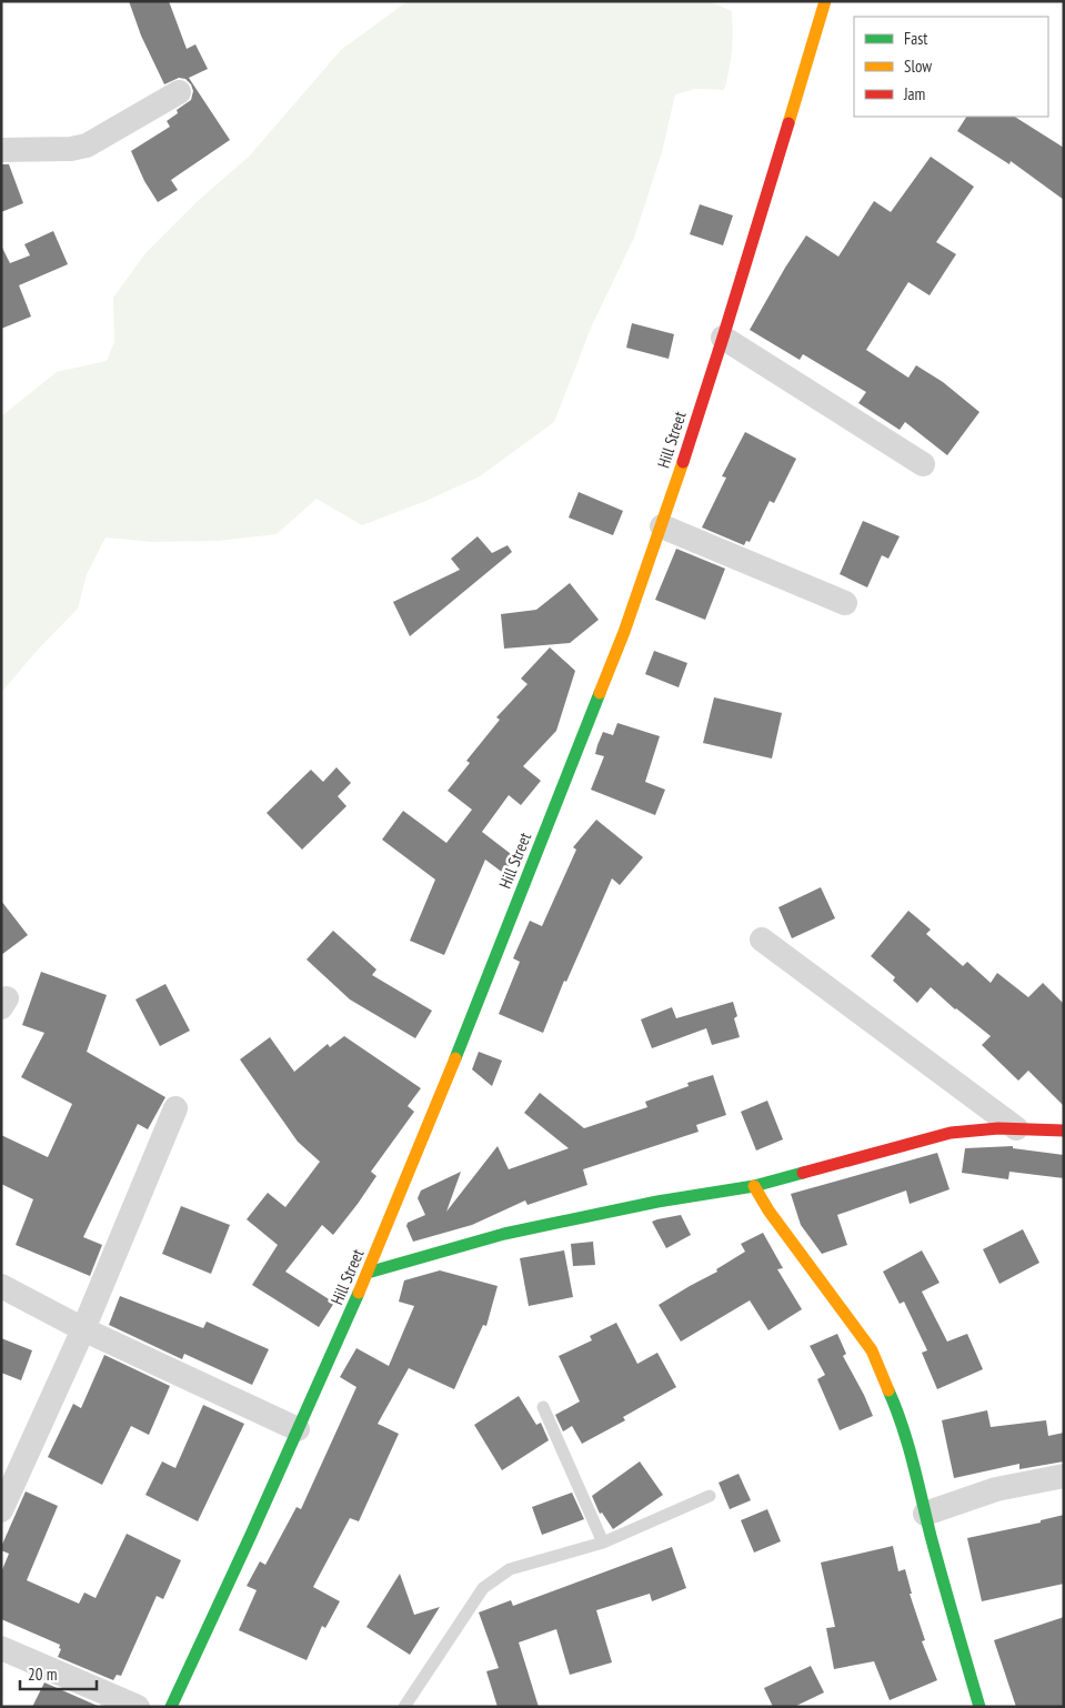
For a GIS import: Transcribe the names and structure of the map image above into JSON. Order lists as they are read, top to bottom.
{
  "streets": {
    "main road": ["Hill Street"]
  },
  "legend": ["Fast", "Slow", "Jam"],
  "scale_bar": "20 m"
}
